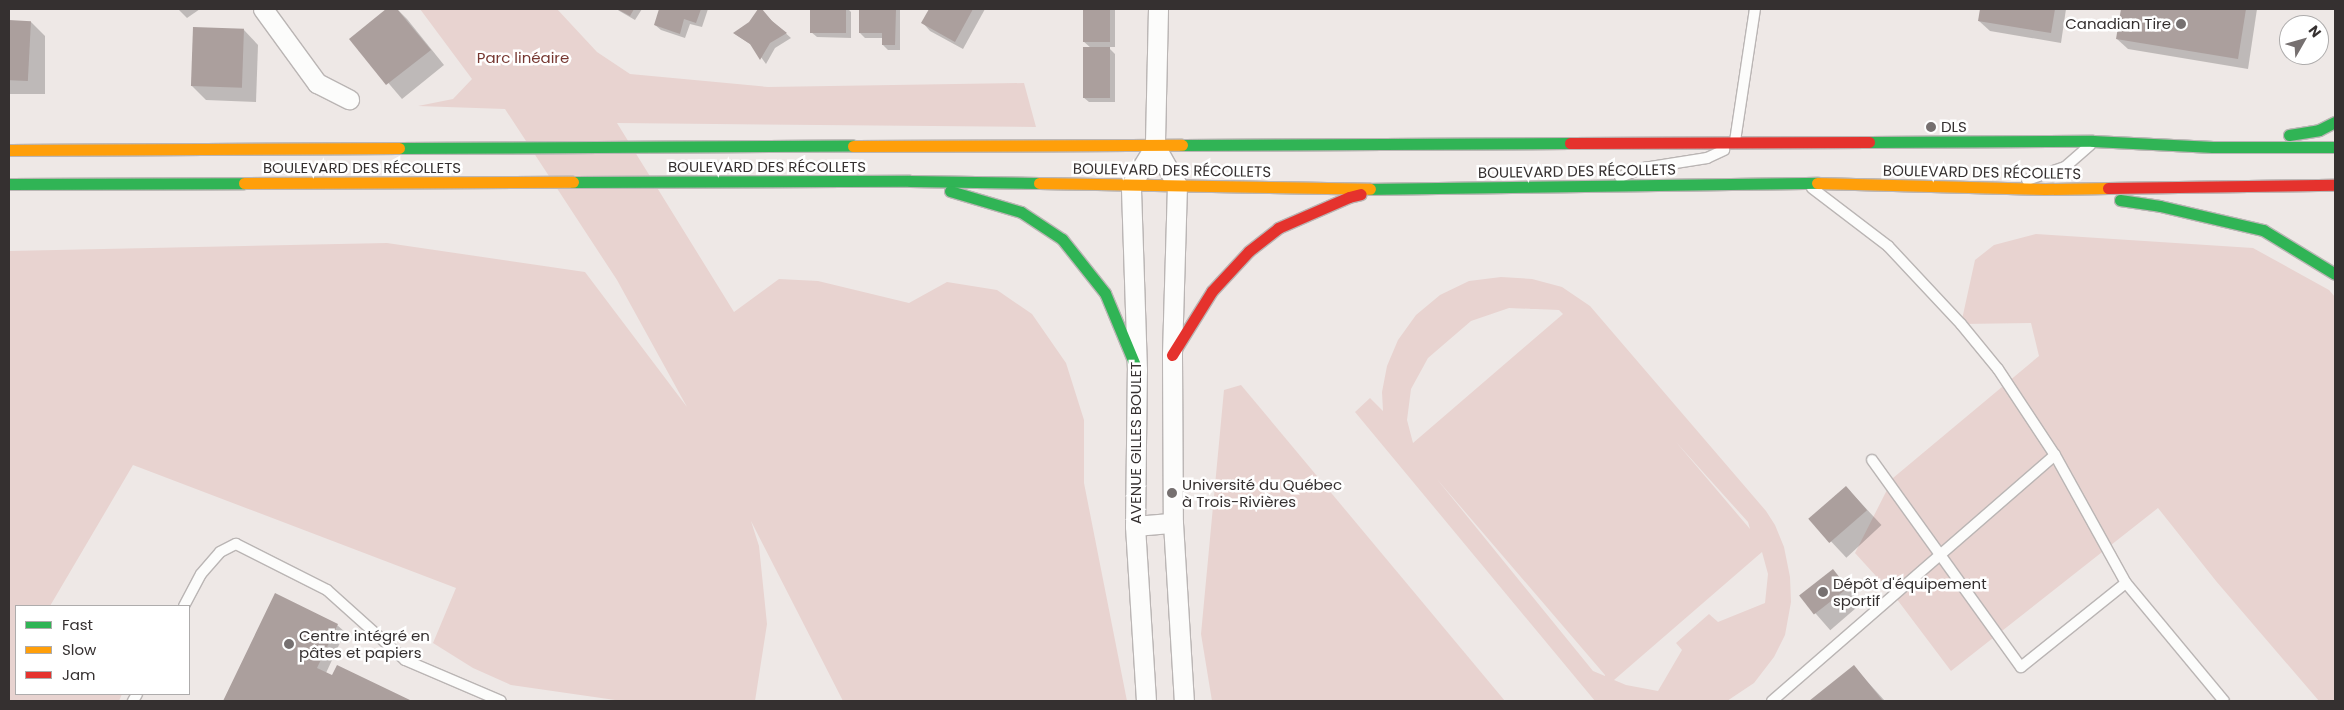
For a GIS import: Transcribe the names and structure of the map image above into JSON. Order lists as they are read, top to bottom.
{
  "streets": {
    "main road": ["BOULEVARD DES RÉCOLLETS"],
    "street": ["AVENUE GILLES BOULET"]
  },
  "crossings": [
    ["BOULEVARD DES RÉCOLLETS", "AVENUE GILLES BOULET"]
  ],
  "parks": ["Parc linéaire"],
  "places": [
    "Canadian Tire",
    "DLS",
    "Université du Québec à Trois-Rivières",
    "Dépôt d'équipement sportif",
    "Centre intégré en pâtes et papiers"
  ],
  "legend": ["Fast", "Slow", "Jam"],
  "north": "top right"
}
